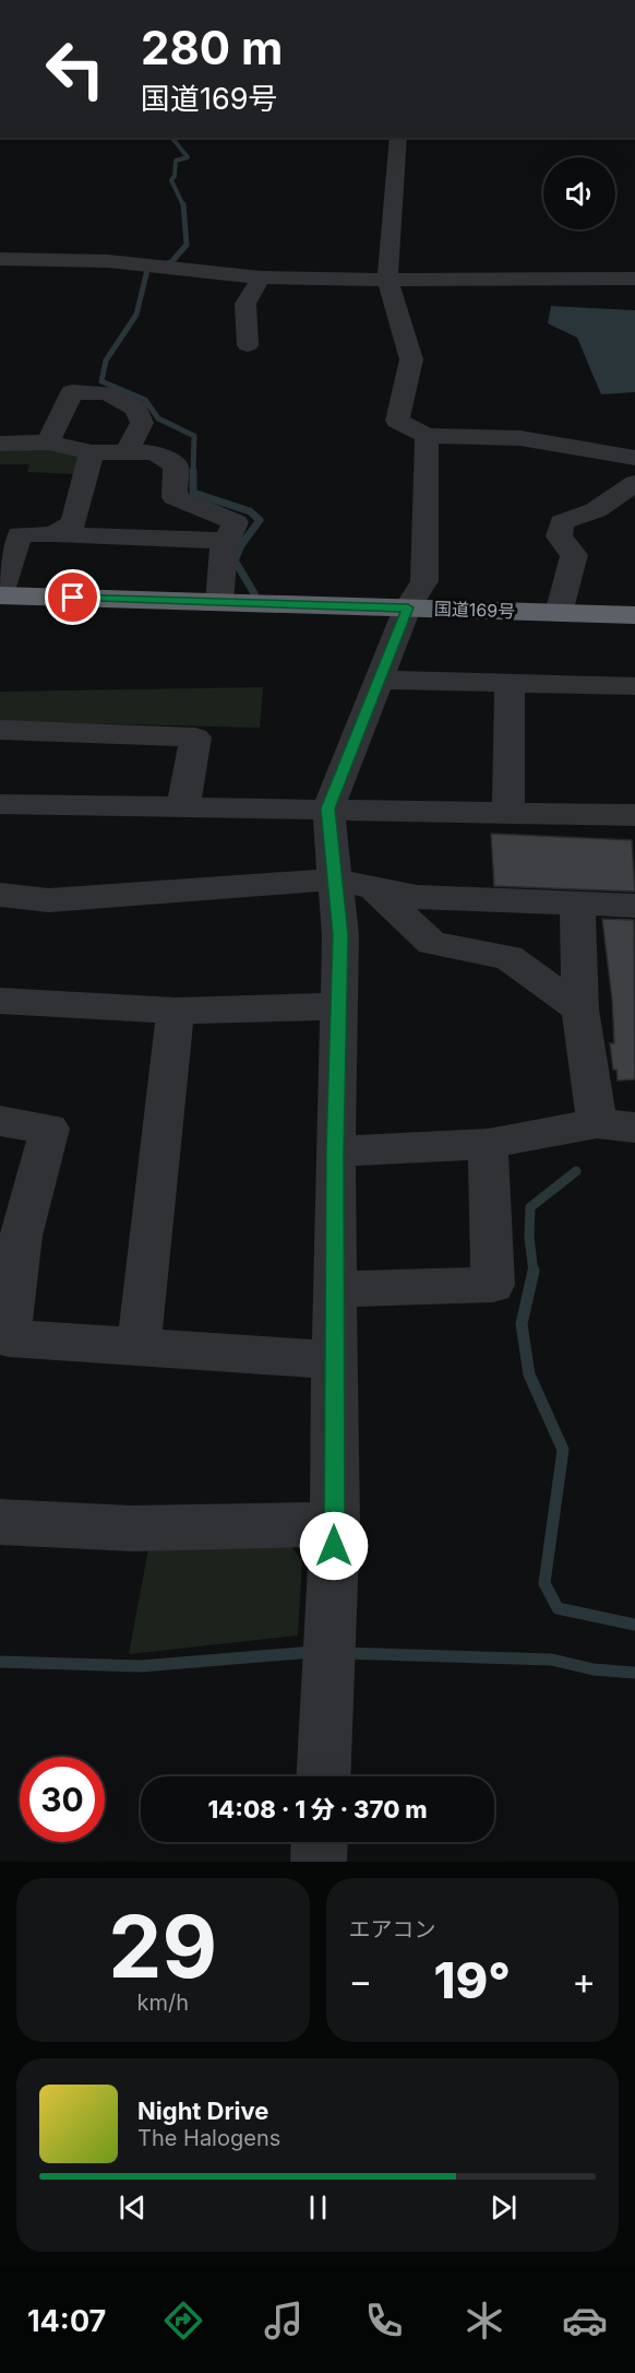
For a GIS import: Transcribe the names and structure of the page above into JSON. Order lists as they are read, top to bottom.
{
  "streets": {
    "highway": ["国道169号"]
  },
  "page": {
    "turn": ["280 m", "国道169号"],
    "limit": "30",
    "trip": "14:08 · 1 分 · 370 m",
    "tile": [
      ["29", "km/h"],
      "エアコン"
    ],
    "heat": ["−", "19°", "+"],
    "song": ["Night Drive", "The Halogens"],
    "tabs": "14:07"
  }
}
